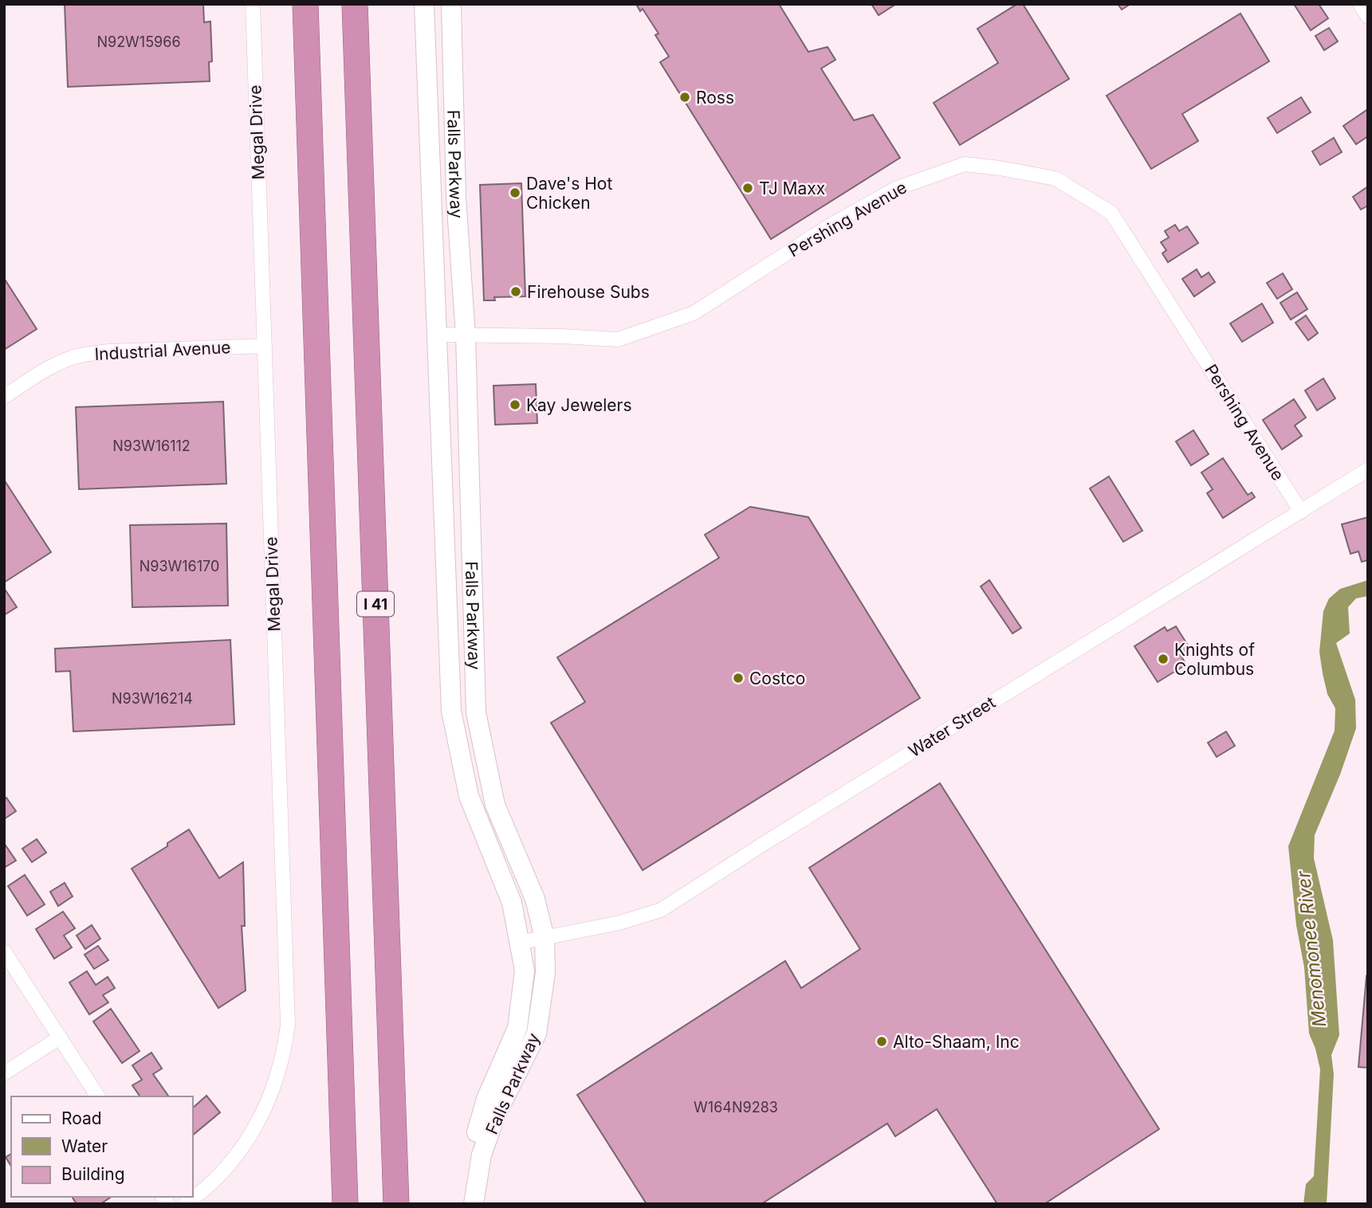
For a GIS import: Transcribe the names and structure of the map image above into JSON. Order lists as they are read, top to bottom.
{
  "streets": {
    "highway": ["I 41"],
    "street": [
      "Megal Drive",
      "Falls Parkway",
      "Pershing Avenue",
      "Industrial Avenue",
      "Water Street"
    ]
  },
  "crossings": [
    ["Megal Drive", "Industrial Avenue"],
    ["Falls Parkway", "Pershing Avenue"],
    ["Falls Parkway", "Water Street"],
    ["Pershing Avenue", "Water Street"]
  ],
  "water": ["Menomonee River"],
  "places": [
    "Ross",
    "TJ Maxx",
    "Dave's Hot Chicken",
    "Firehouse Subs",
    "Kay Jewelers",
    "Knights of Columbus",
    "Costco",
    "Alto-Shaam, Inc"
  ],
  "house_numbers": [
    "N92W15966",
    "N93W16112",
    "N93W16170",
    "N93W16214",
    "W164N9283"
  ],
  "legend": ["Road", "Water", "Building"]
}
